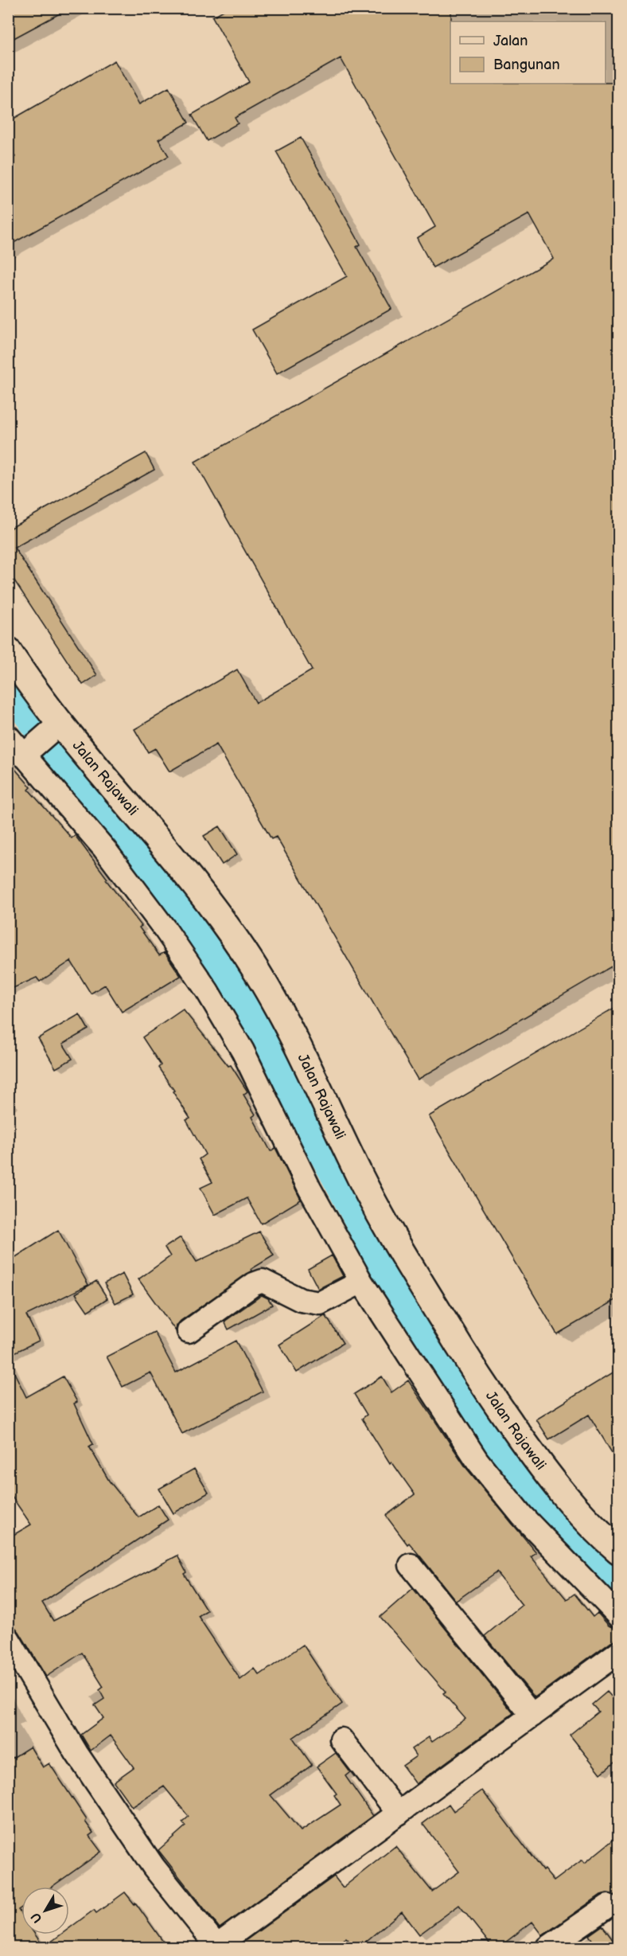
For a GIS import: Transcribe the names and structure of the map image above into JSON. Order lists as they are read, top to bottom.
{
  "streets": {
    "street": ["Jalan Rajawali"]
  },
  "legend": ["Jalan", "Bangunan"],
  "north": "bottom left"
}
